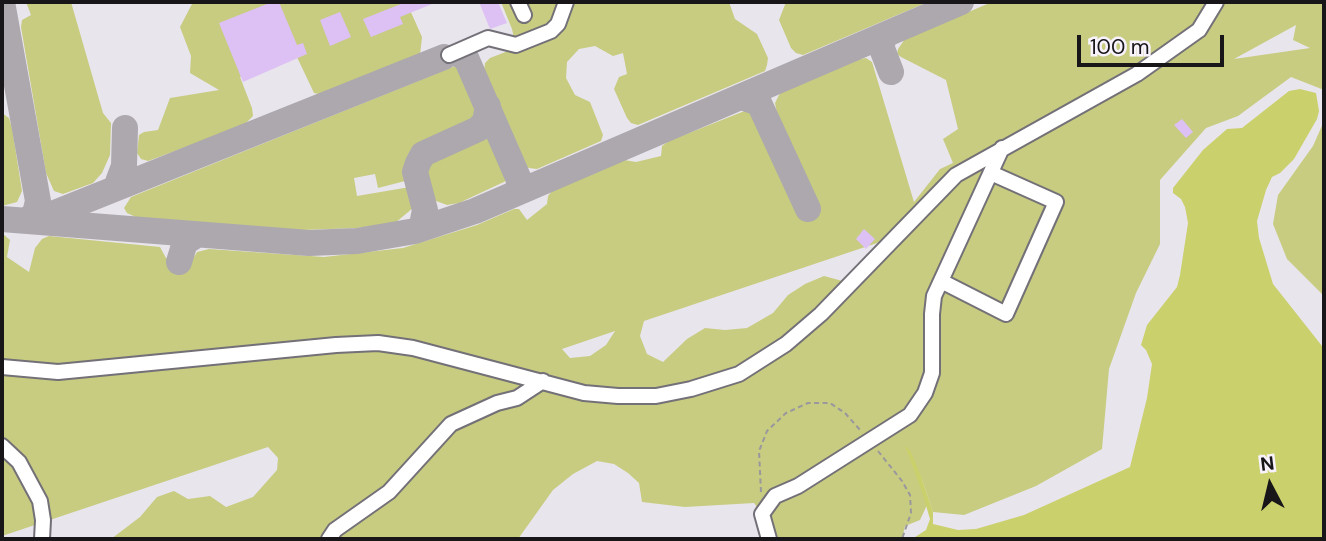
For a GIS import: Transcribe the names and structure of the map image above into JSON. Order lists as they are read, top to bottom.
{
  "scale_bar": "100 m",
  "north": "top"
}
